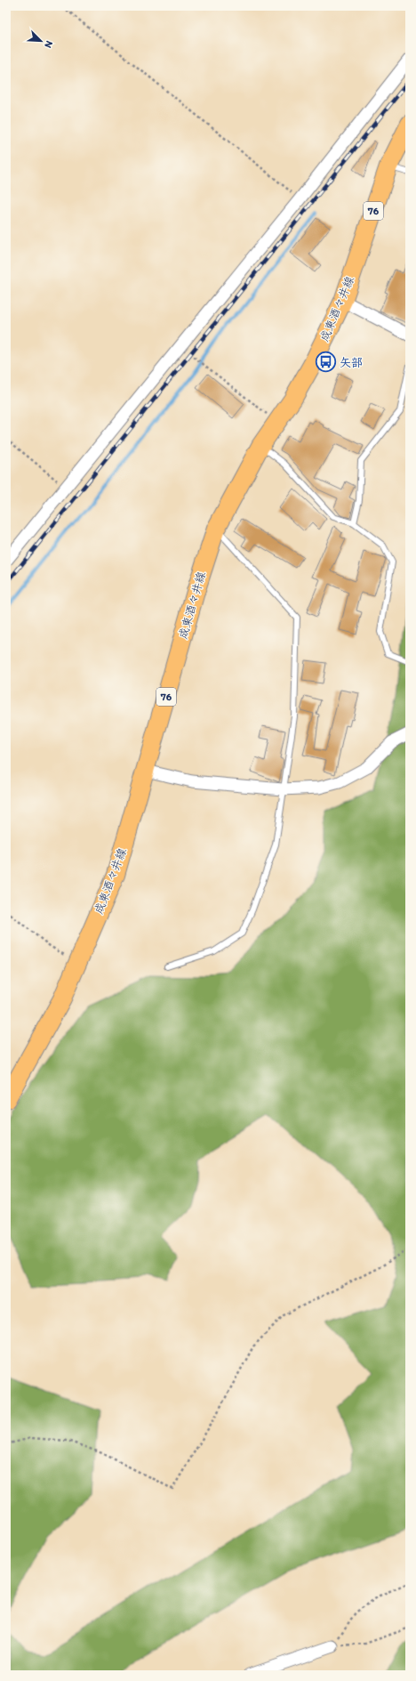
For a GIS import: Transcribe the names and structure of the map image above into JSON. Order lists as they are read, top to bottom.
{
  "streets": {
    "main road": ["76", "成東酒々井線"]
  },
  "places": {
    "bus stop": ["矢部"]
  },
  "north": "bottom right"
}
